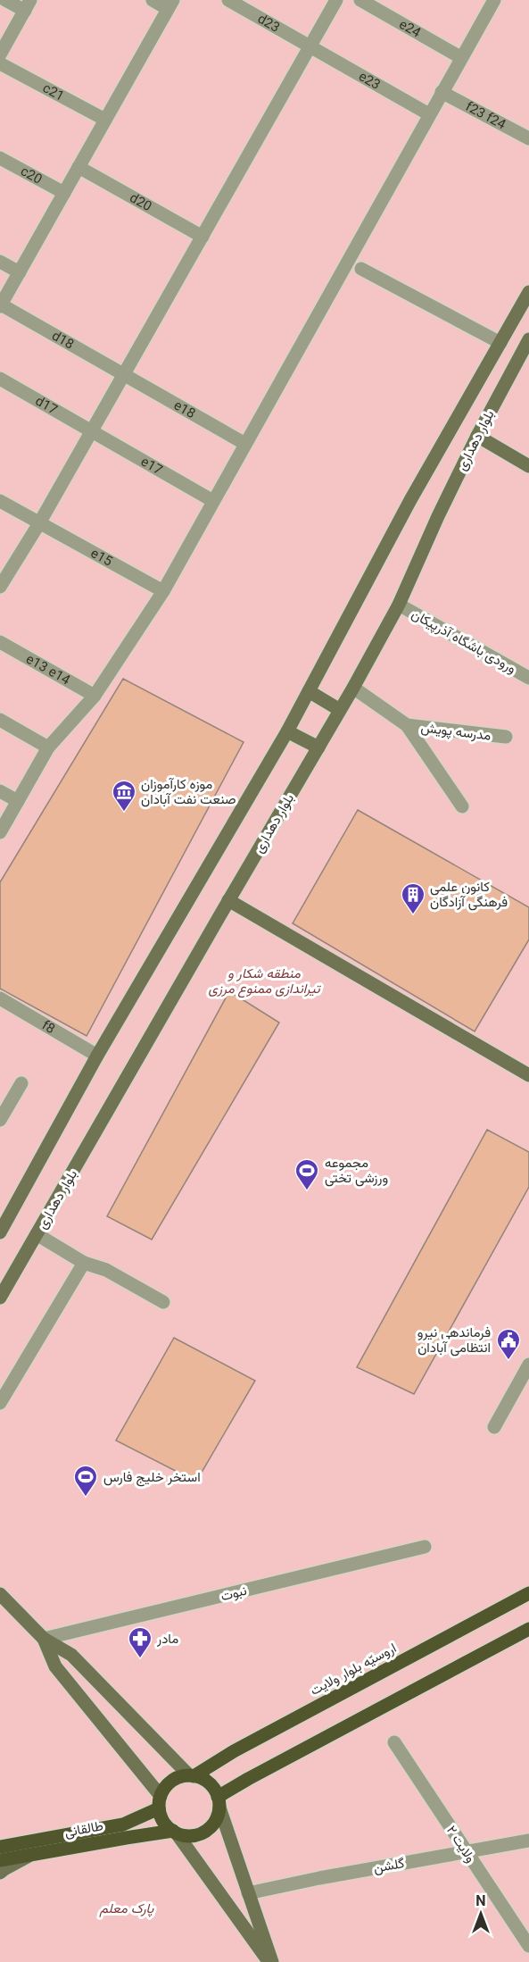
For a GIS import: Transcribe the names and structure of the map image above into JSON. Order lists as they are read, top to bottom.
{
  "streets": {
    "main road": ["بلوار دهداری", "اروسیّه بلوار ولایت", "طالقانی"],
    "street": [
      "d23",
      "e24",
      "e23",
      "c21",
      "f23 f24",
      "c20",
      "d20",
      "d18",
      "d17",
      "e18",
      "e17",
      "e15",
      "ورودی باشگاه آذرپیکان",
      "e13 e14",
      "مدرسه پویش",
      "f8",
      "نبوت",
      "ولایت ۲",
      "گلشن"
    ]
  },
  "crossings": [
    ["d23", "e23"],
    ["d18", "e18"],
    ["d17", "e17"],
    ["بلوار دهداری", "ورودی باشگاه آذرپیکان"],
    ["بلوار دهداری", "f8"],
    ["اروسیّه بلوار ولایت", "طالقانی"],
    ["ولایت ۲", "گلشن"]
  ],
  "parks": ["منطقه شکار و تیراندازی ممنوع مرزی", "پارک معلم"],
  "places": {
    "museum": ["موزه کارآموزان صنعت نفت آبادان"],
    "building": ["کانون علمی فرهنگی آزادگان"],
    "sports": ["مجموعه ورزشی تختی", "استخر خلیج فارس"],
    "public building": ["فرماندهی نیرو انتظامی آبادان"],
    "pharmacy": ["مادر"]
  },
  "north": "top"
}
